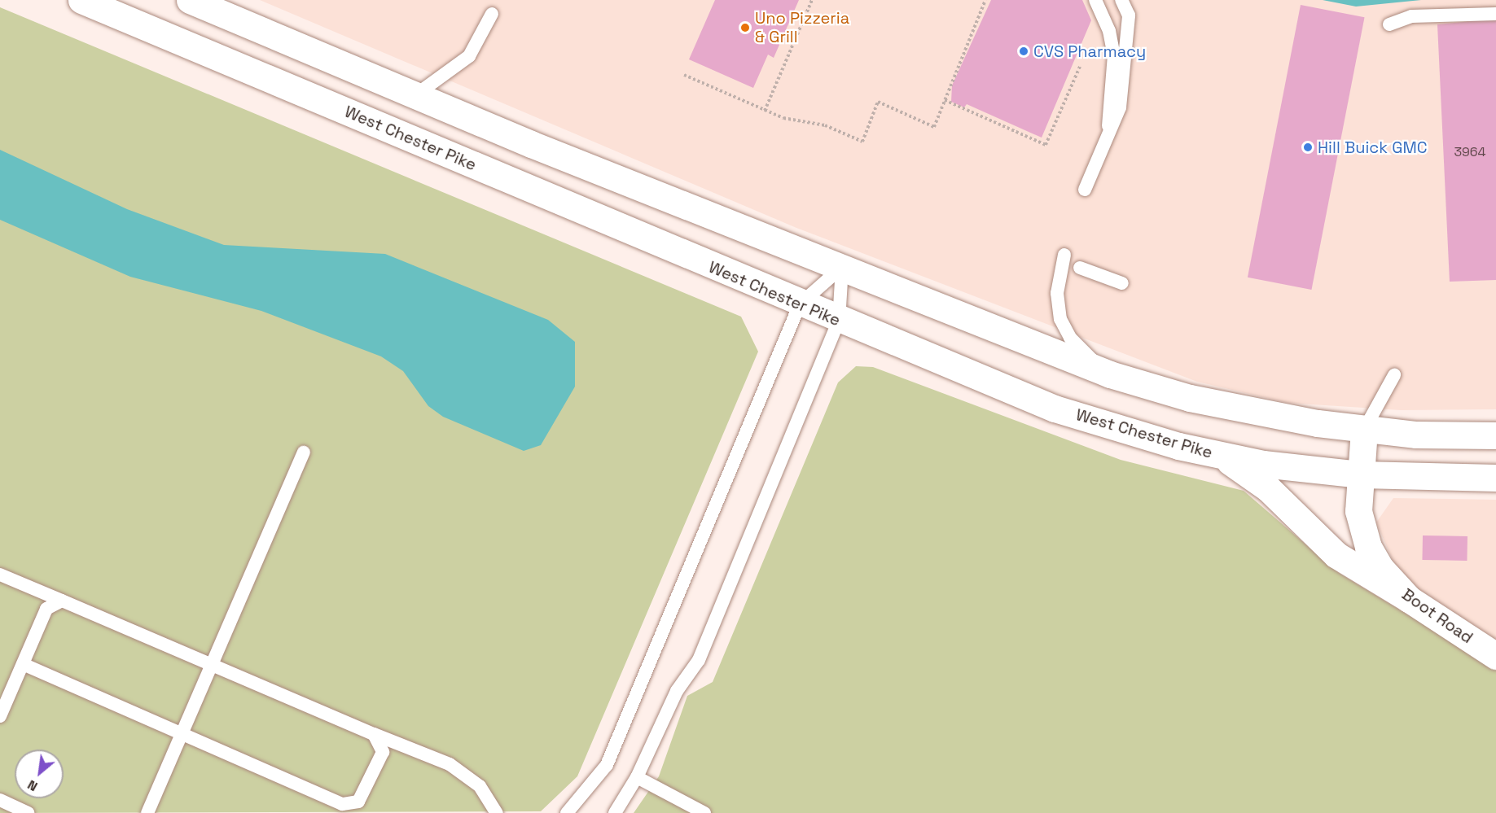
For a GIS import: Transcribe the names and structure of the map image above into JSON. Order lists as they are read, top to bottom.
{
  "streets": {
    "main road": ["West Chester Pike", "Boot Road"]
  },
  "crossings": [
    ["West Chester Pike", "Boot Road"]
  ],
  "places": ["Uno Pizzeria & Grill", "CVS Pharmacy", "Hill Buick GMC"],
  "house_numbers": ["3964"],
  "north": "bottom left"
}
